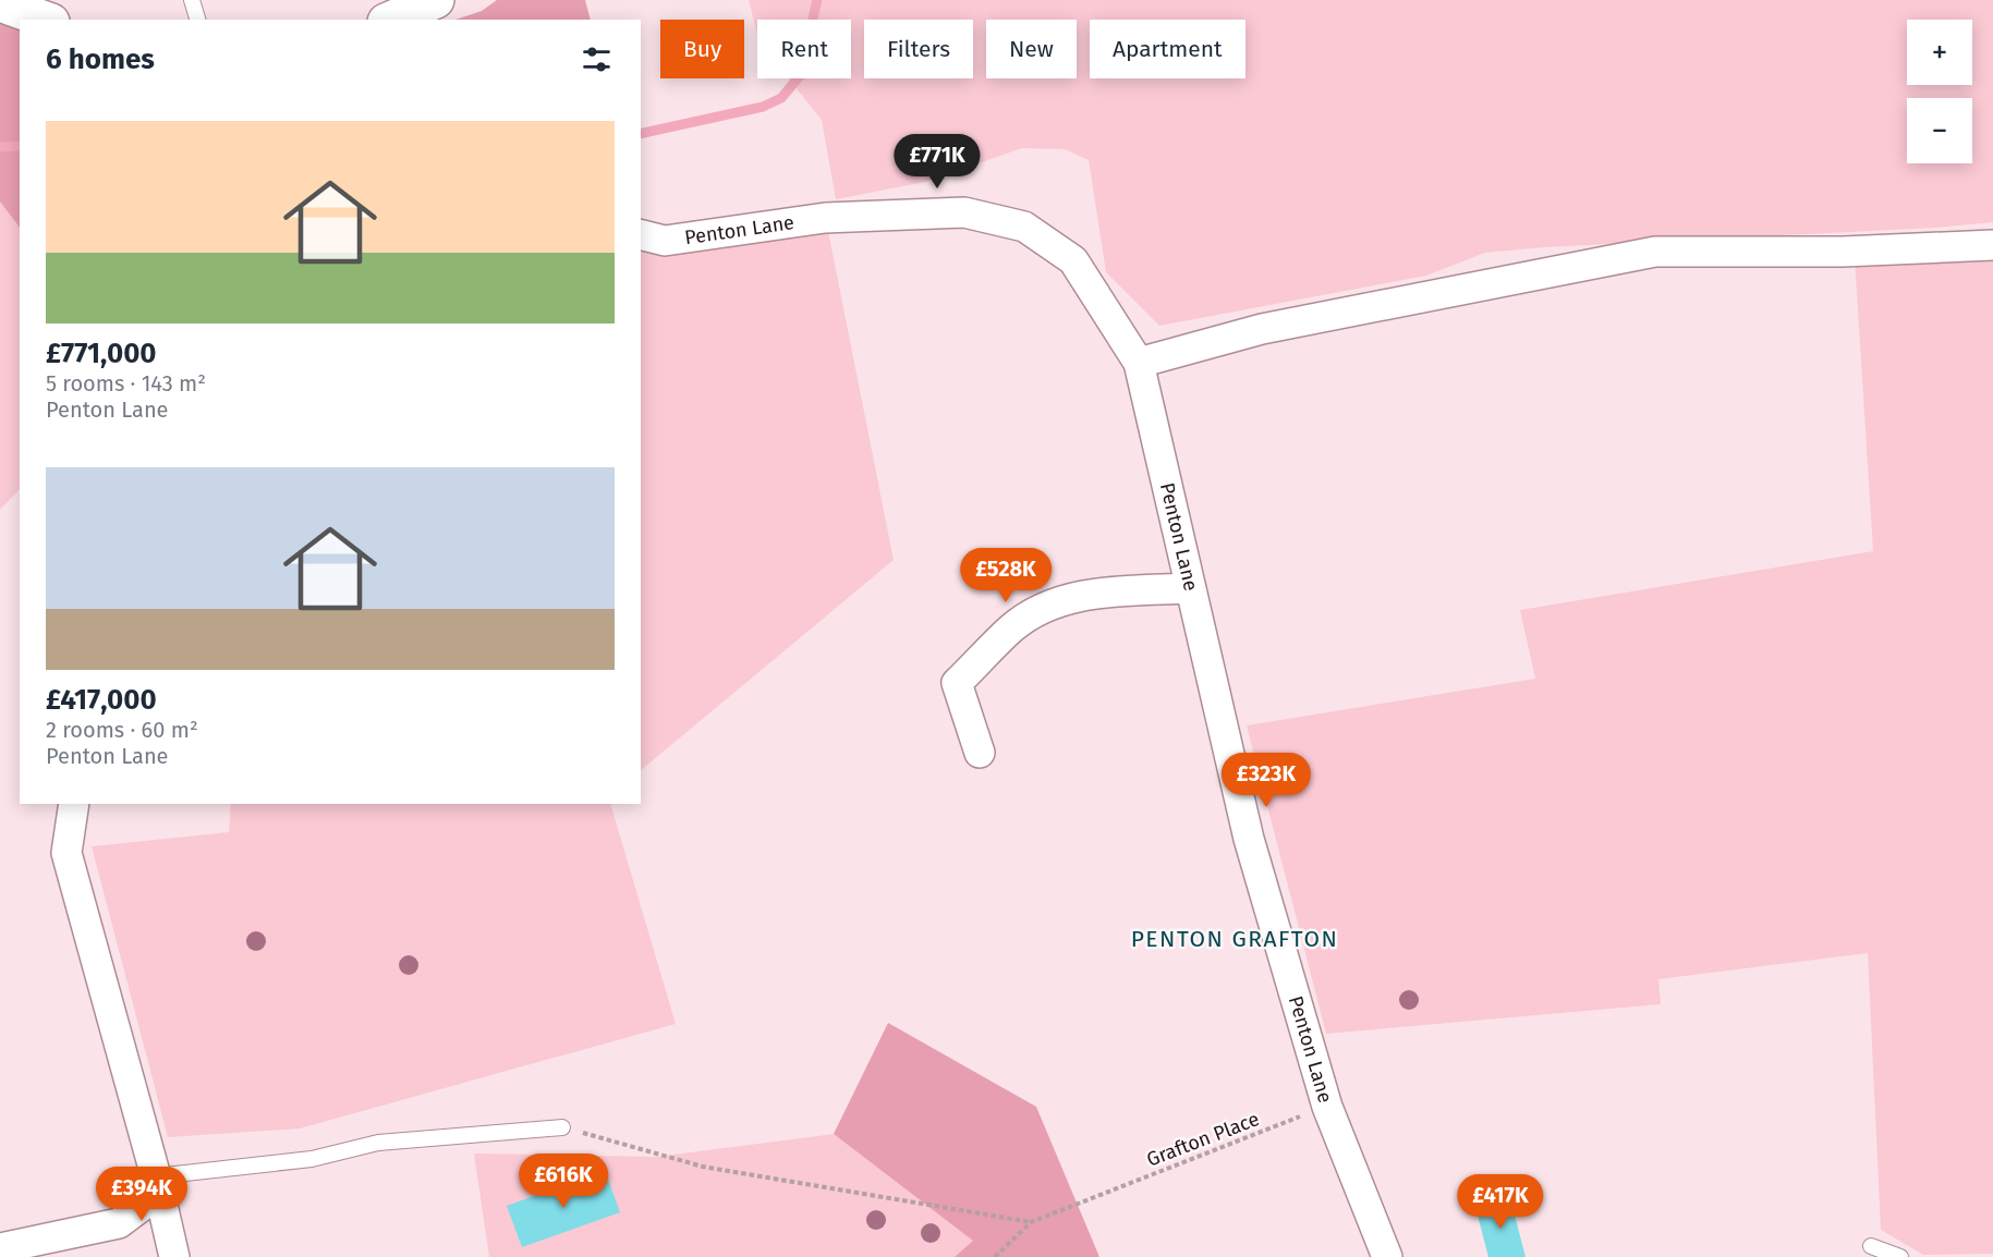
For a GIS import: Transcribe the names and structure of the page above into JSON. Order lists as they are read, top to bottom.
{
  "streets": {
    "street": ["Penton Lane"],
    "path": ["Grafton Place"]
  },
  "crossings": [
    ["Penton Lane", "Grafton Place"]
  ],
  "districts": ["PENTON GRAFTON"],
  "page": {
    "map_buttons": ["+", "−"],
    "chip": [
      "Buy",
      "Rent",
      "Filters",
      "New",
      "Apartment"
    ],
    "heading": "6 homes",
    "list": [
      {
        "name": "£771,000",
        "note": "5 rooms · 143 m² · Penton Lane"
      },
      {
        "name": "£417,000",
        "note": "2 rooms · 60 m² · Penton Lane"
      }
    ],
    "price": [
      "£771K",
      "£528K",
      "£323K",
      "£616K",
      "£394K",
      "£417K"
    ]
  }
}
